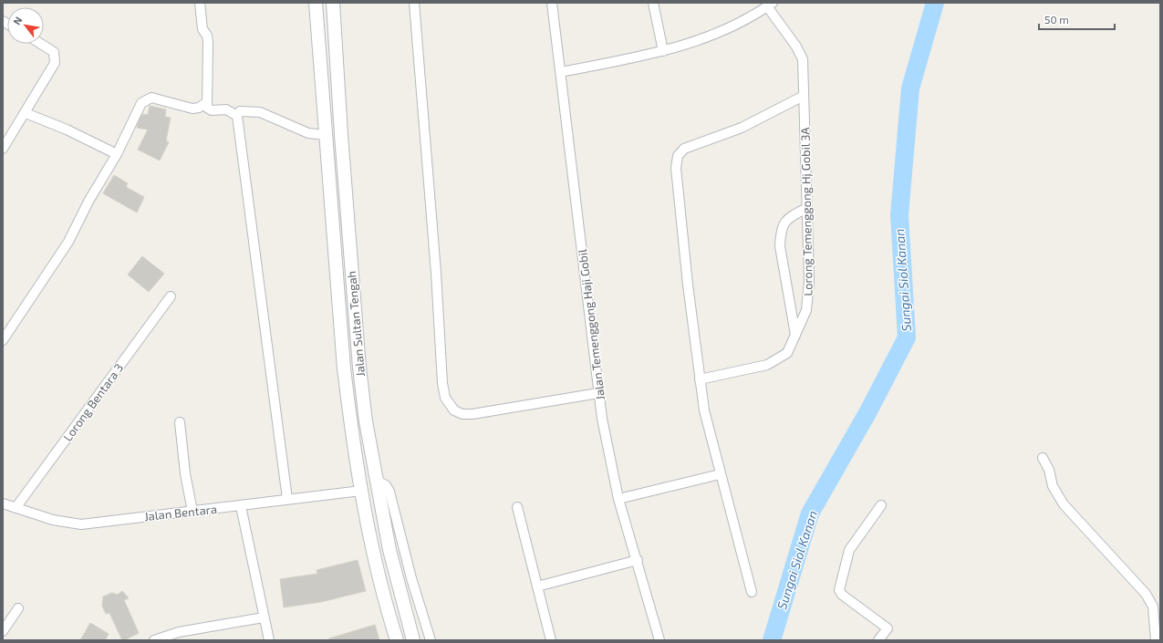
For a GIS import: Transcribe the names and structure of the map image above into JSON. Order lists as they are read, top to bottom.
{
  "streets": {
    "main road": ["Jalan Sultan Tengah"],
    "street": [
      "Lorong Temenggong Hj Gobil 3A",
      "Jalan Temenggong Haji Gobil",
      "Lorong Bentara 3",
      "Jalan Bentara"
    ]
  },
  "crossings": [
    ["Jalan Sultan Tengah", "Jalan Bentara"],
    ["Lorong Bentara 3", "Jalan Bentara"]
  ],
  "water": ["Sungai Siol Kanan"],
  "scale_bar": "50 m",
  "north": "top left"
}
